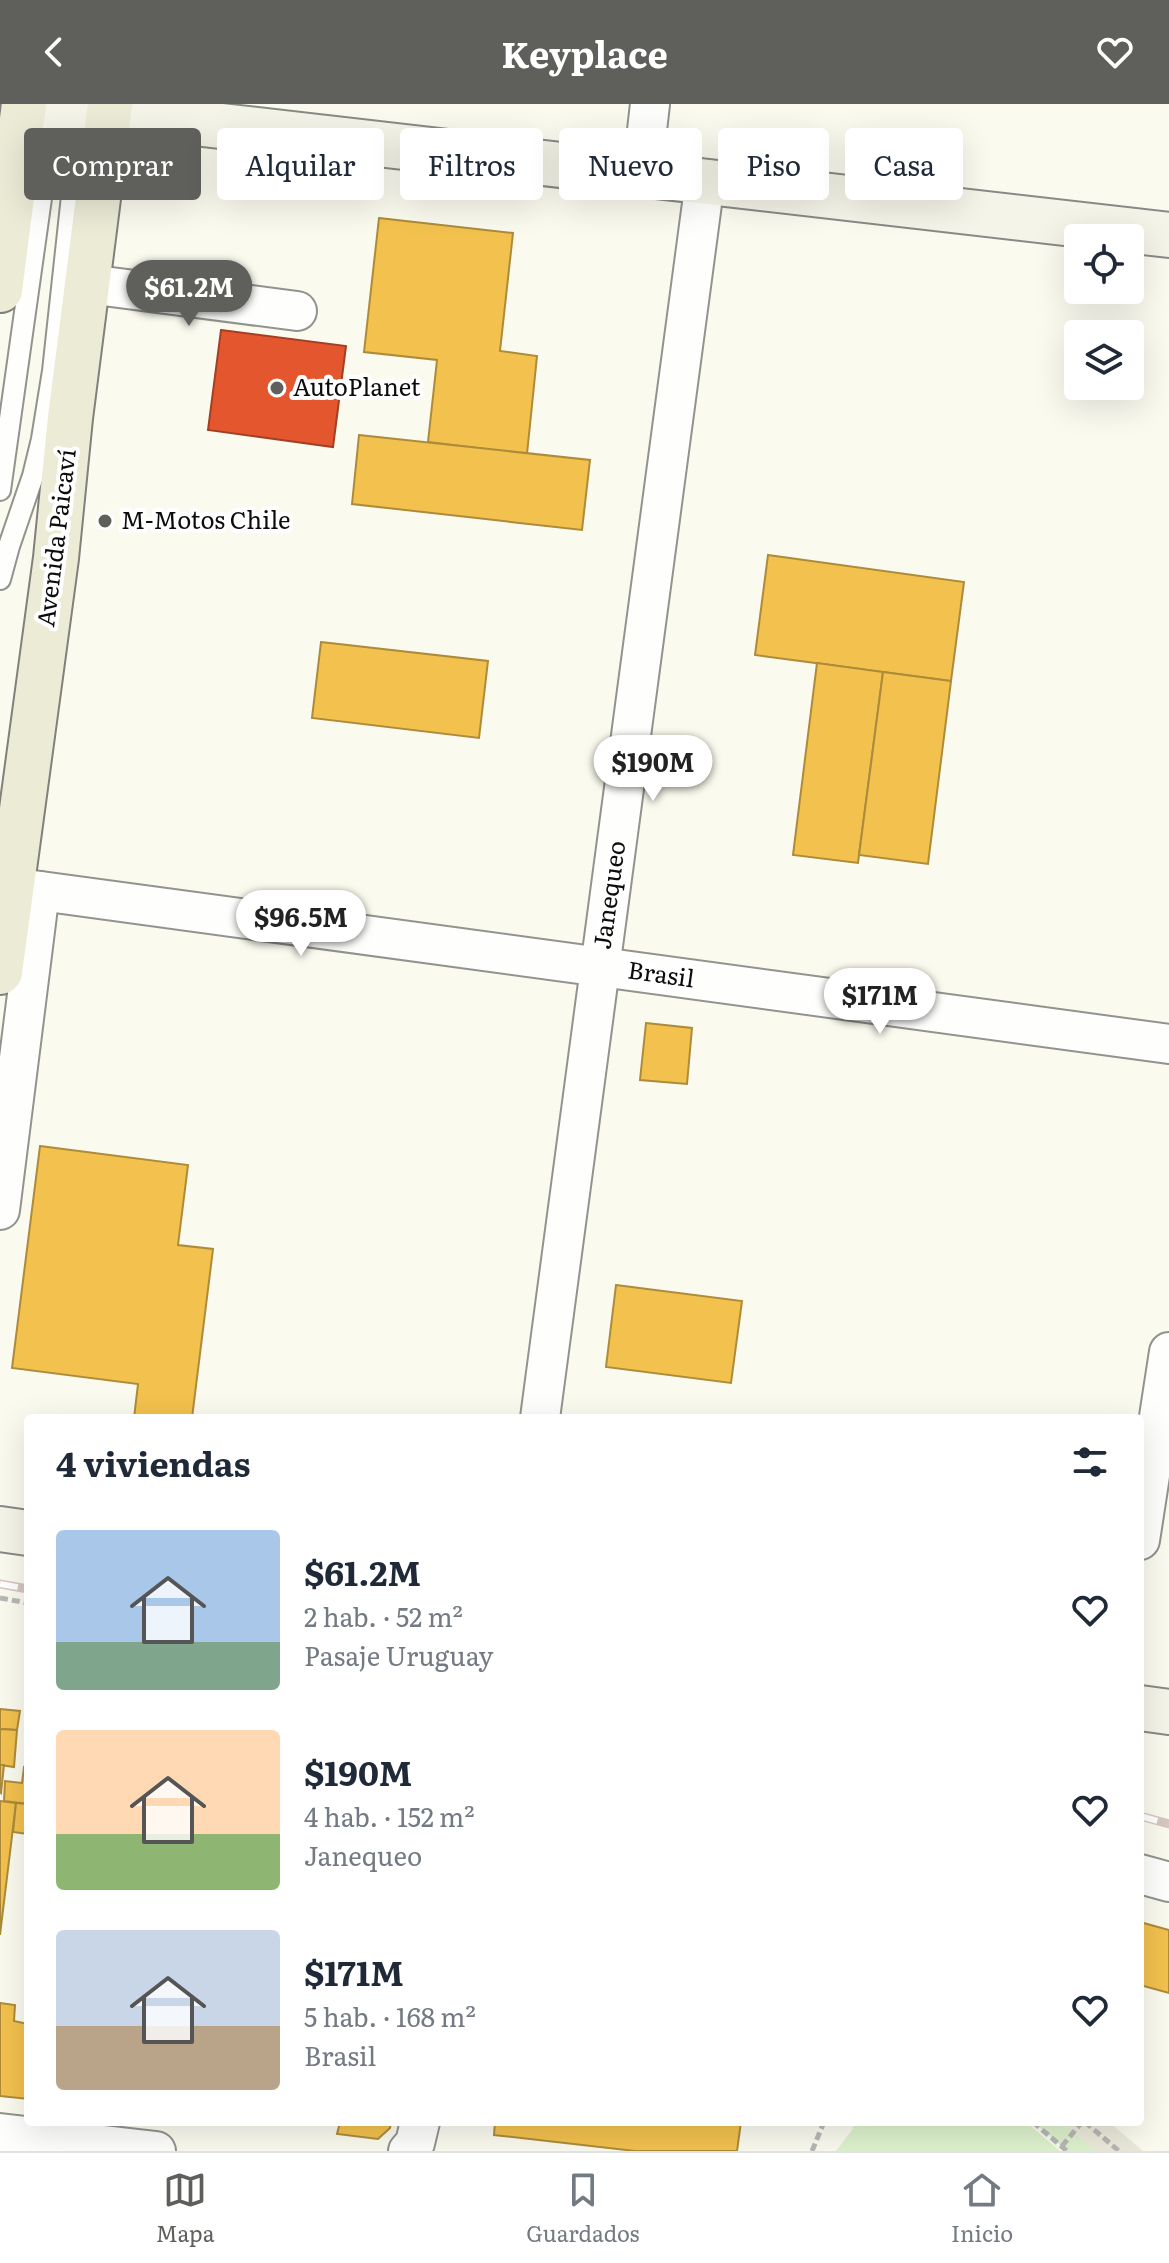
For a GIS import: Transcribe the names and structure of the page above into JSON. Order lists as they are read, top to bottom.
{
  "streets": {
    "main road": ["Avenida Paicaví"],
    "street": ["Janequeo", "Brasil"]
  },
  "crossings": [
    ["Avenida Paicaví", "Brasil"],
    ["Janequeo", "Brasil"]
  ],
  "places": ["AutoPlanet", "M-Motos Chile"],
  "page": {
    "header": "Keyplace",
    "chip": [
      "Comprar",
      "Alquilar",
      "Filtros",
      "Nuevo",
      "Piso",
      "Casa"
    ],
    "price": [
      "$61.2M",
      "$190M",
      "$96.5M",
      "$171M"
    ],
    "heading": "4 viviendas",
    "list": [
      {
        "name": "$61.2M",
        "note": "2 hab. · 52 m² · Pasaje Uruguay"
      },
      {
        "name": "$190M",
        "note": "4 hab. · 152 m² · Janequeo"
      },
      {
        "name": "$171M",
        "note": "5 hab. · 168 m² · Brasil"
      }
    ],
    "tabs": ["Mapa", "Guardados", "Inicio"]
  }
}
